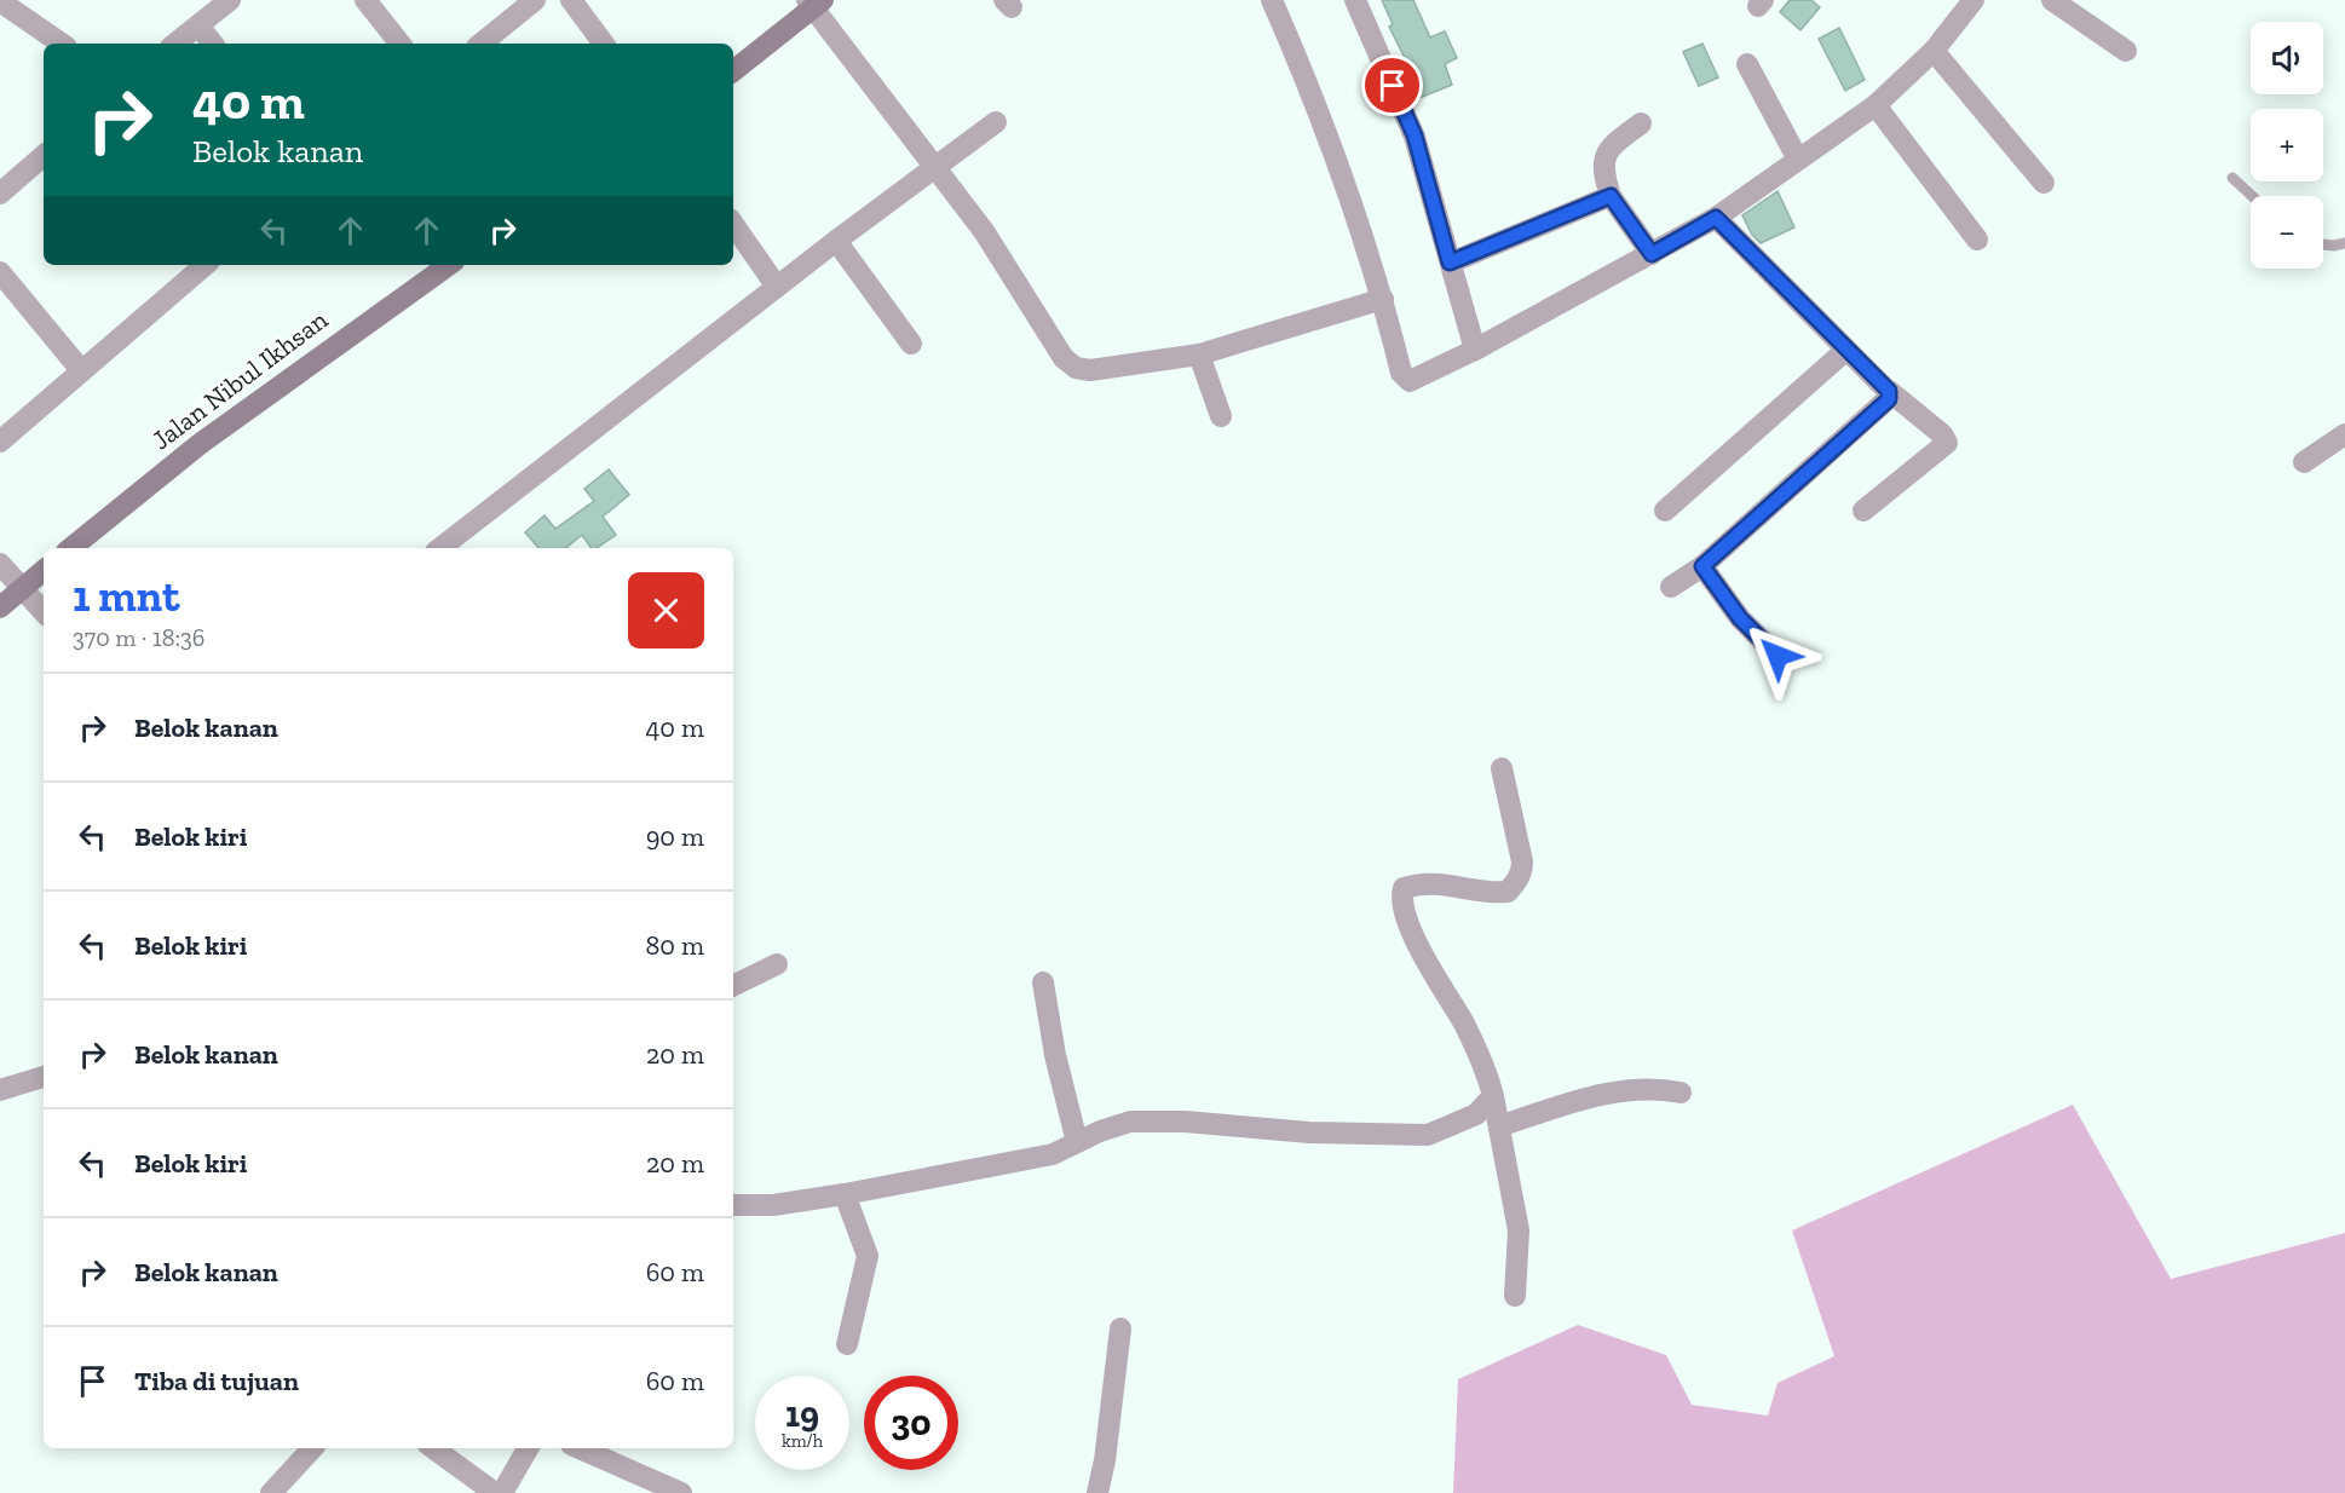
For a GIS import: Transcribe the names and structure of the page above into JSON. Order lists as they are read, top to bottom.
{
  "streets": {
    "street": ["Jalan Nibul Ikhsan"]
  },
  "page": {
    "map_buttons": ["+", "−"],
    "turn": ["40 m", "Belok kanan"],
    "heading": ["1 mnt", "370 m · 18:36"],
    "list": [
      {
        "name": "Belok kanan",
        "value": "40 m"
      },
      {
        "name": "Belok kiri",
        "value": "90 m"
      },
      {
        "name": "Belok kiri",
        "value": "80 m"
      },
      {
        "name": "Belok kanan",
        "value": "20 m"
      },
      {
        "name": "Belok kiri",
        "value": "20 m"
      },
      {
        "name": "Belok kanan",
        "value": "60 m"
      },
      {
        "name": "Tiba di tujuan",
        "value": "60 m"
      }
    ],
    "speed": "19 km/h",
    "limit": "30"
  }
}
